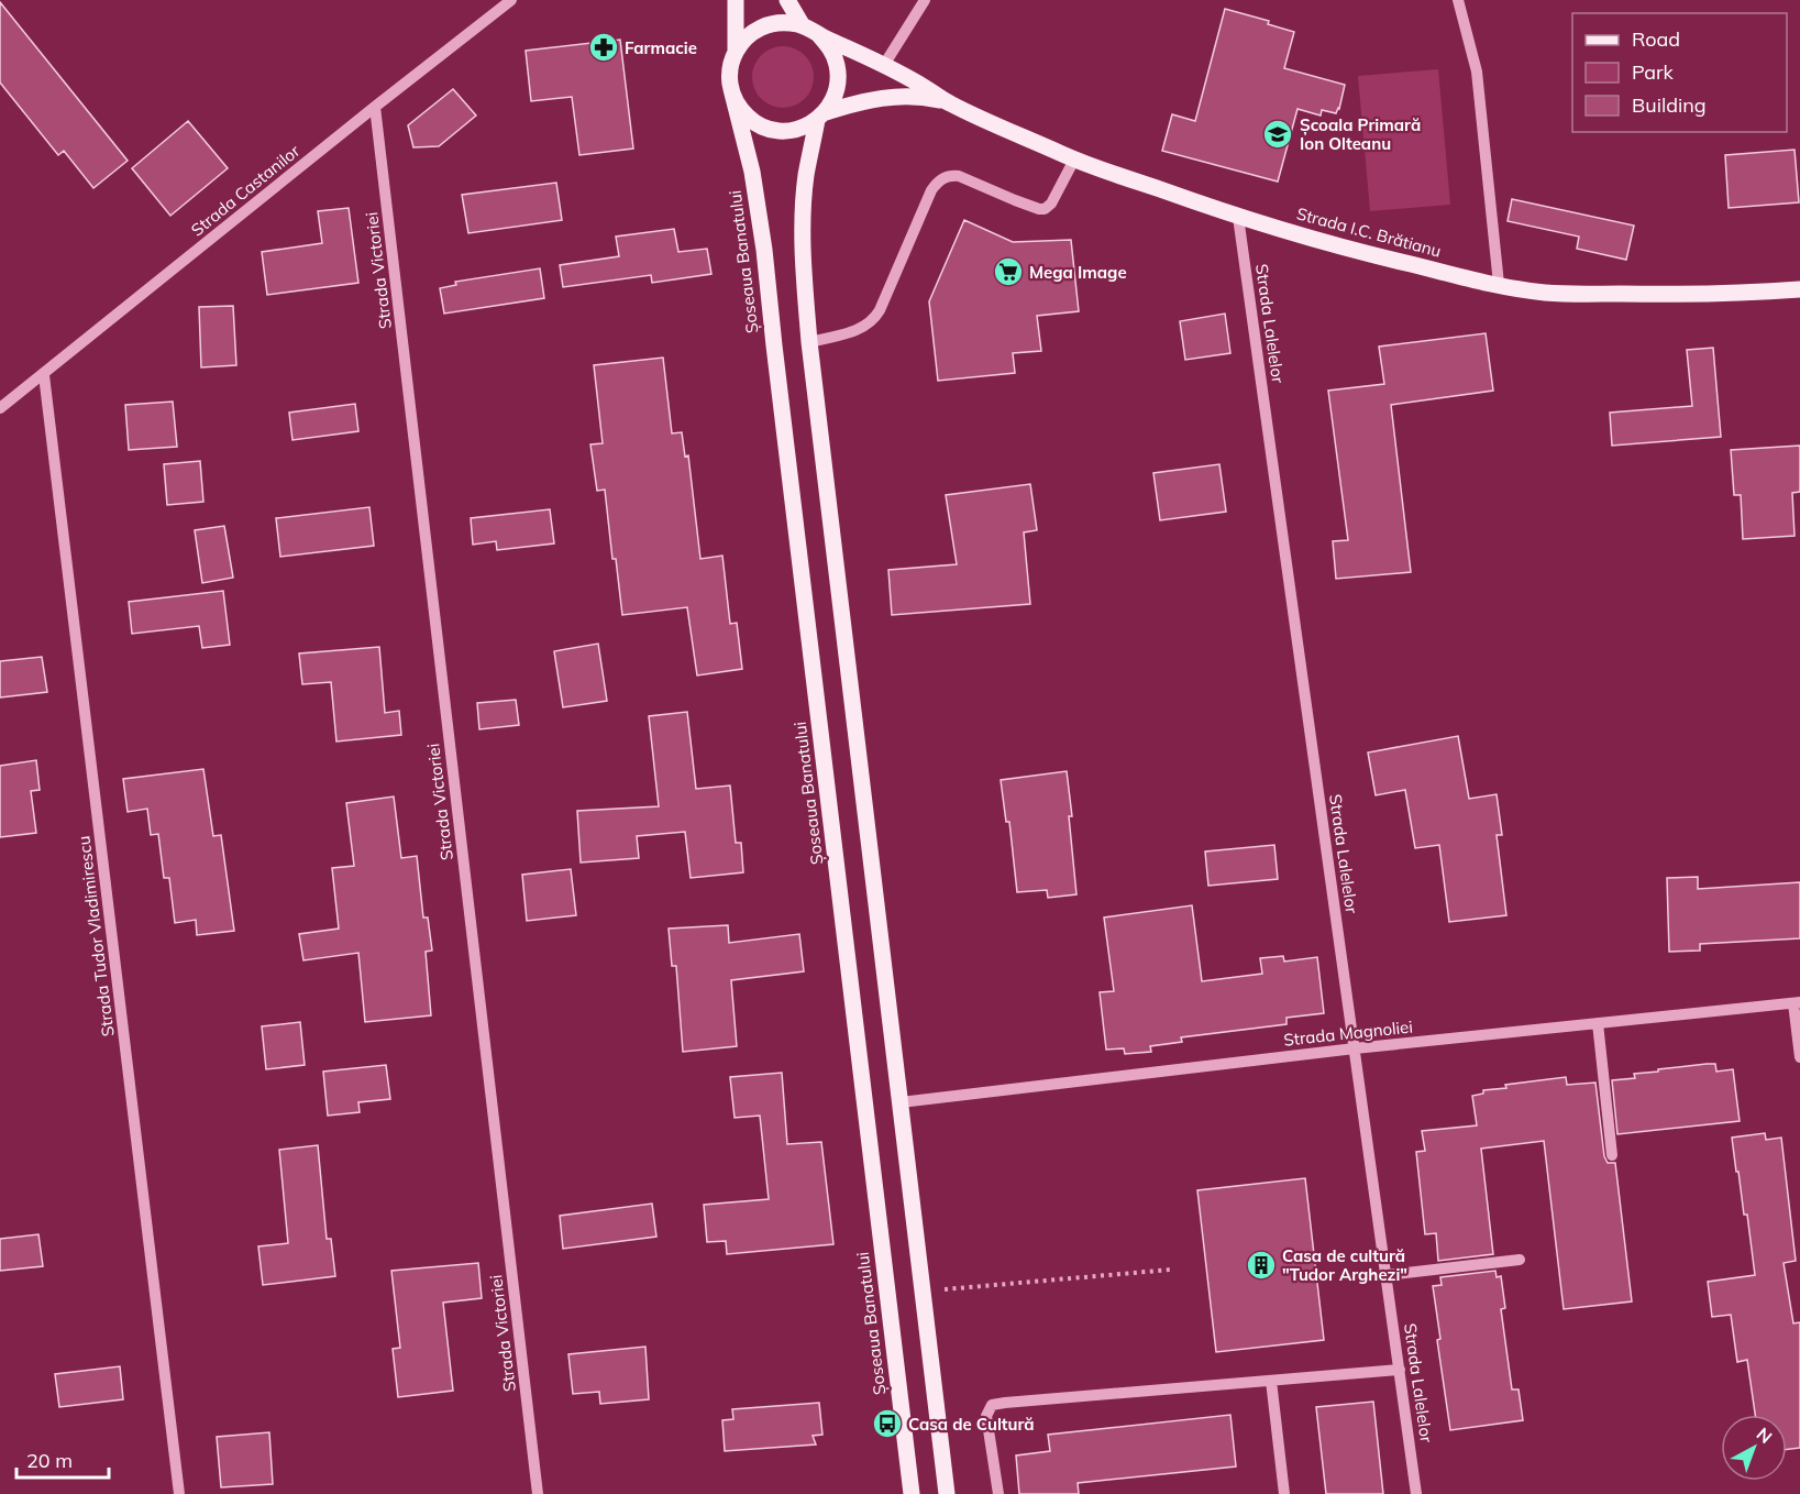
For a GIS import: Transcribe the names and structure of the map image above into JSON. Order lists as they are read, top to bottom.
{
  "streets": {
    "main road": ["Strada I.C. Brătianu", "Șoseaua Banatului"],
    "street": [
      "Strada Castanilor",
      "Strada Victoriei",
      "Strada Lalelelor",
      "Strada Tudor Vladimirescu",
      "Strada Magnoliei"
    ]
  },
  "crossings": [
    ["Strada Castanilor", "Strada Victoriei"],
    ["Strada Castanilor", "Strada Tudor Vladimirescu"],
    ["Strada I.C. Brătianu", "Șoseaua Banatului"],
    ["Strada I.C. Brătianu", "Strada Lalelelor"],
    ["Strada Lalelelor", "Strada Magnoliei"]
  ],
  "places": {
    "pharmacy": ["Farmacie"],
    "school or university": ["Școala Primară Ion Olteanu"],
    "supermarket": ["Mega Image"],
    "building": ["Casa de cultură \"Tudor Arghezi\""],
    "bus stop": ["Casa de Cultură"]
  },
  "legend": ["Road", "Park", "Building"],
  "scale_bar": "20 m",
  "north": "top right"
}
